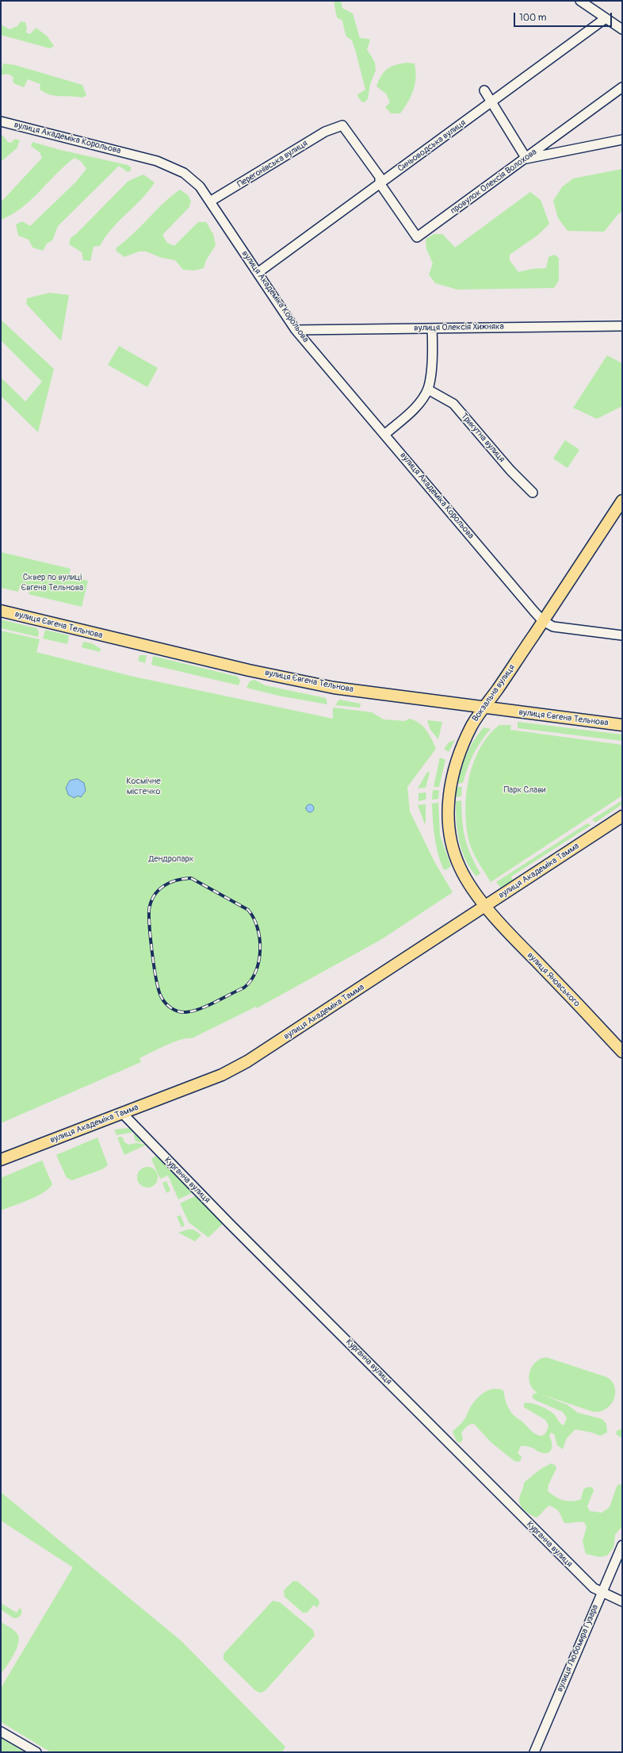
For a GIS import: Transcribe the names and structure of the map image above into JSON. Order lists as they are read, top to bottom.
{
  "streets": {
    "main road": [
      "вулиця Євгена Тельнова",
      "Вокзальна вулиця",
      "вулиця Академіка Тамма",
      "вулиця Яновського"
    ],
    "street": [
      "вулиця Академіка Корольова",
      "Синьоводська вулиця",
      "Перегонівська вулиця",
      "провулок Олексія Волохова",
      "вулиця Олексія Хижняка",
      "Трикутна вулиця",
      "Курганна вулиця",
      "вулиця Любомира Гузара"
    ]
  },
  "crossings": [
    ["вулиця Академіка Корольова", "Синьоводська вулиця"],
    ["вулиця Академіка Корольова", "Перегонівська вулиця"],
    ["вулиця Академіка Корольова", "вулиця Олексія Хижняка"],
    ["вулиця Академіка Корольова", "Вокзальна вулиця"],
    ["Синьоводська вулиця", "Перегонівська вулиця"],
    ["Синьоводська вулиця", "провулок Олексія Волохова"],
    ["Перегонівська вулиця", "провулок Олексія Волохова"],
    ["вулиця Євгена Тельнова", "Вокзальна вулиця"],
    ["Вокзальна вулиця", "вулиця Академіка Тамма"],
    ["Вокзальна вулиця", "вулиця Яновського"],
    ["вулиця Академіка Тамма", "вулиця Яновського"],
    ["вулиця Академіка Тамма", "Курганна вулиця"],
    ["Курганна вулиця", "вулиця Любомира Гузара"]
  ],
  "parks": [
    "Сквер по вулиці Євгена Тельнова",
    "Космічне містечко",
    "Парк Слави",
    "Дендропарк"
  ],
  "scale_bar": "100 m"
}
